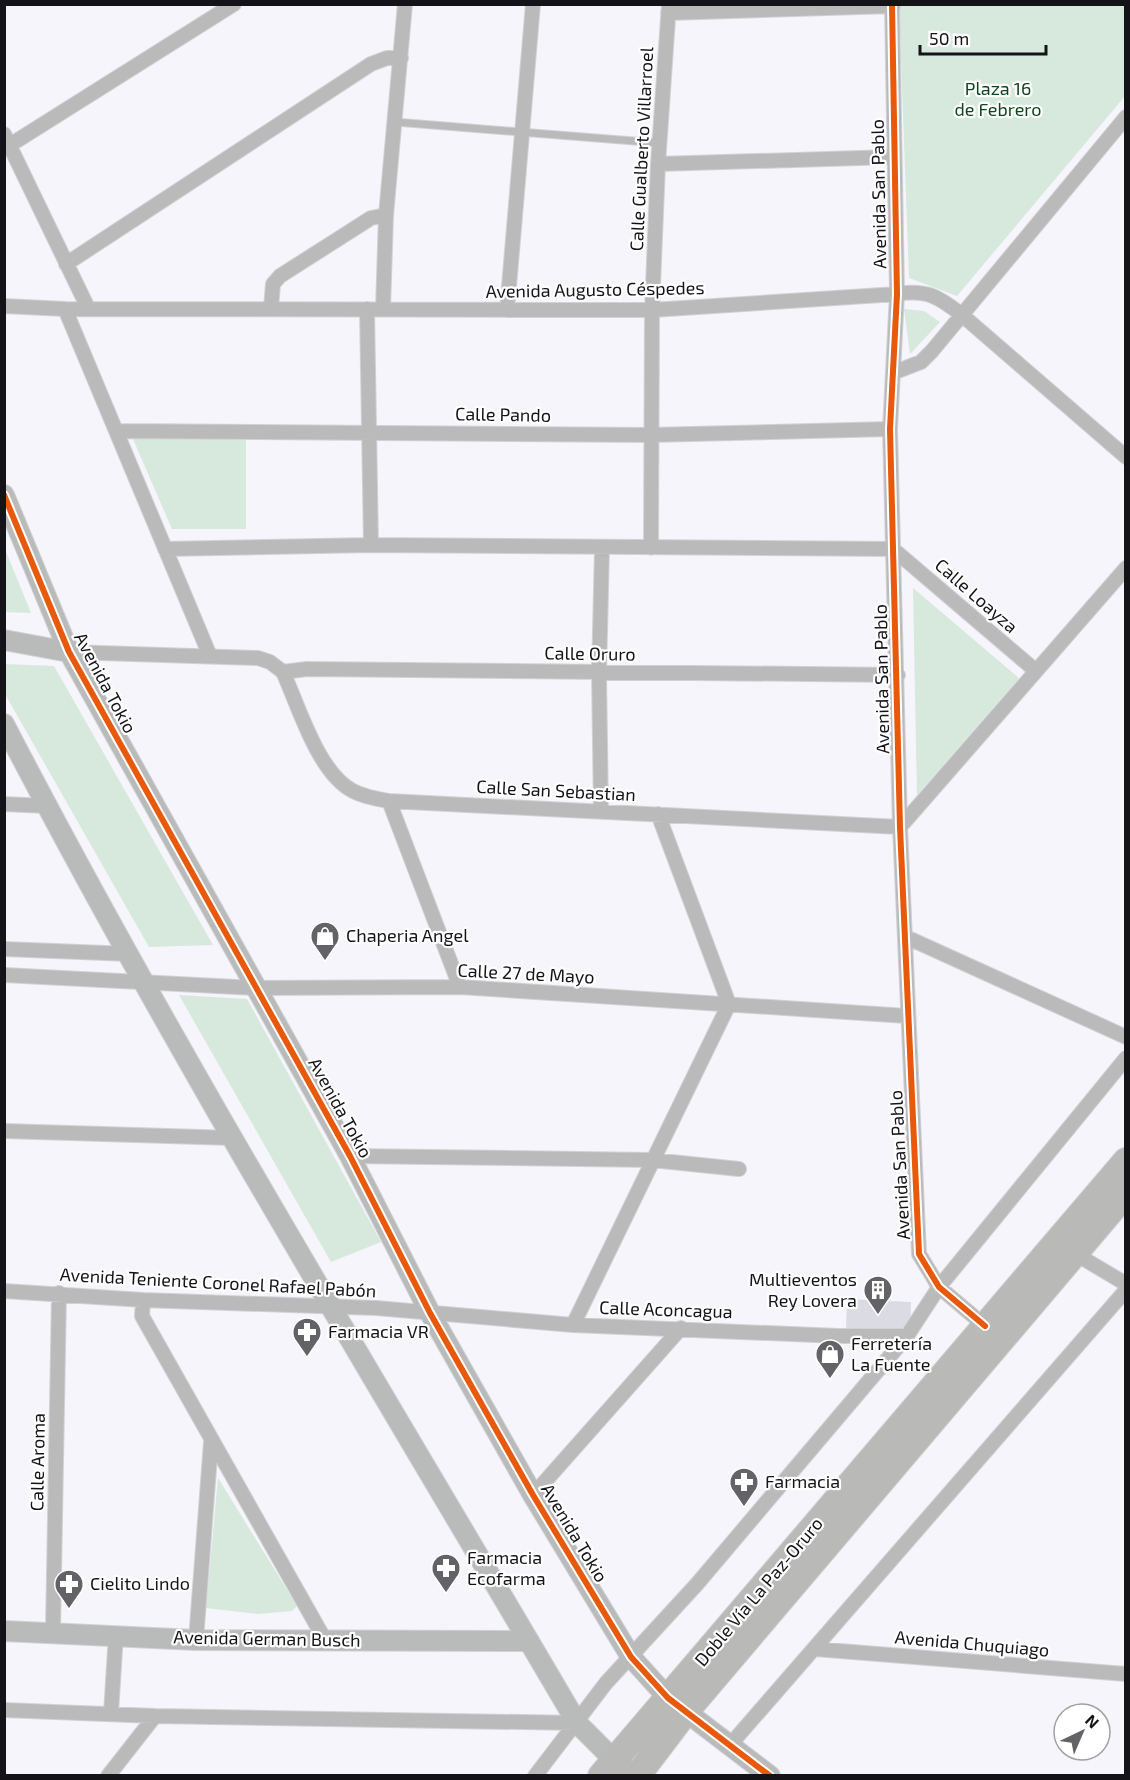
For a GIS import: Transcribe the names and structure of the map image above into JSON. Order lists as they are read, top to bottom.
{
  "streets": {
    "highway": ["Doble Vía La Paz-Oruro"],
    "street": [
      "Calle Gualberto Villarroel",
      "Avenida San Pablo",
      "Avenida Augusto Céspedes",
      "Calle Pando",
      "Calle Loayza",
      "Calle Oruro",
      "Avenida Tokio",
      "Calle San Sebastian",
      "Calle 27 de Mayo",
      "Avenida Teniente Coronel Rafael Pabón",
      "Calle Aconcagua",
      "Calle Aroma",
      "Avenida German Busch",
      "Avenida Chuquiago"
    ]
  },
  "crossings": [
    ["Calle Gualberto Villarroel", "Avenida Augusto Céspedes"],
    ["Calle Gualberto Villarroel", "Calle Pando"],
    ["Avenida San Pablo", "Avenida Augusto Céspedes"],
    ["Avenida San Pablo", "Calle Pando"],
    ["Avenida San Pablo", "Calle Loayza"],
    ["Avenida San Pablo", "Calle Oruro"],
    ["Avenida San Pablo", "Calle San Sebastian"],
    ["Avenida San Pablo", "Calle 27 de Mayo"],
    ["Avenida San Pablo", "Doble Vía La Paz-Oruro"],
    ["Calle Oruro", "Calle San Sebastian"],
    ["Avenida Tokio", "Calle 27 de Mayo"],
    ["Avenida Tokio", "Avenida Teniente Coronel Rafael Pabón"],
    ["Avenida Tokio", "Calle Aconcagua"],
    ["Avenida Tokio", "Doble Vía La Paz-Oruro"],
    ["Avenida Teniente Coronel Rafael Pabón", "Calle Aconcagua"],
    ["Avenida Teniente Coronel Rafael Pabón", "Calle Aroma"],
    ["Calle Aroma", "Avenida German Busch"]
  ],
  "parks": ["Plaza 16 de Febrero"],
  "places": {
    "shop": ["Chaperia Angel", "Ferretería La Fuente"],
    "building": ["Multieventos Rey Lovera"],
    "pharmacy": [
      "Farmacia VR",
      "Farmacia",
      "Farmacia Ecofarma",
      "Cielito Lindo"
    ]
  },
  "scale_bar": "50 m",
  "north": "top right"
}
